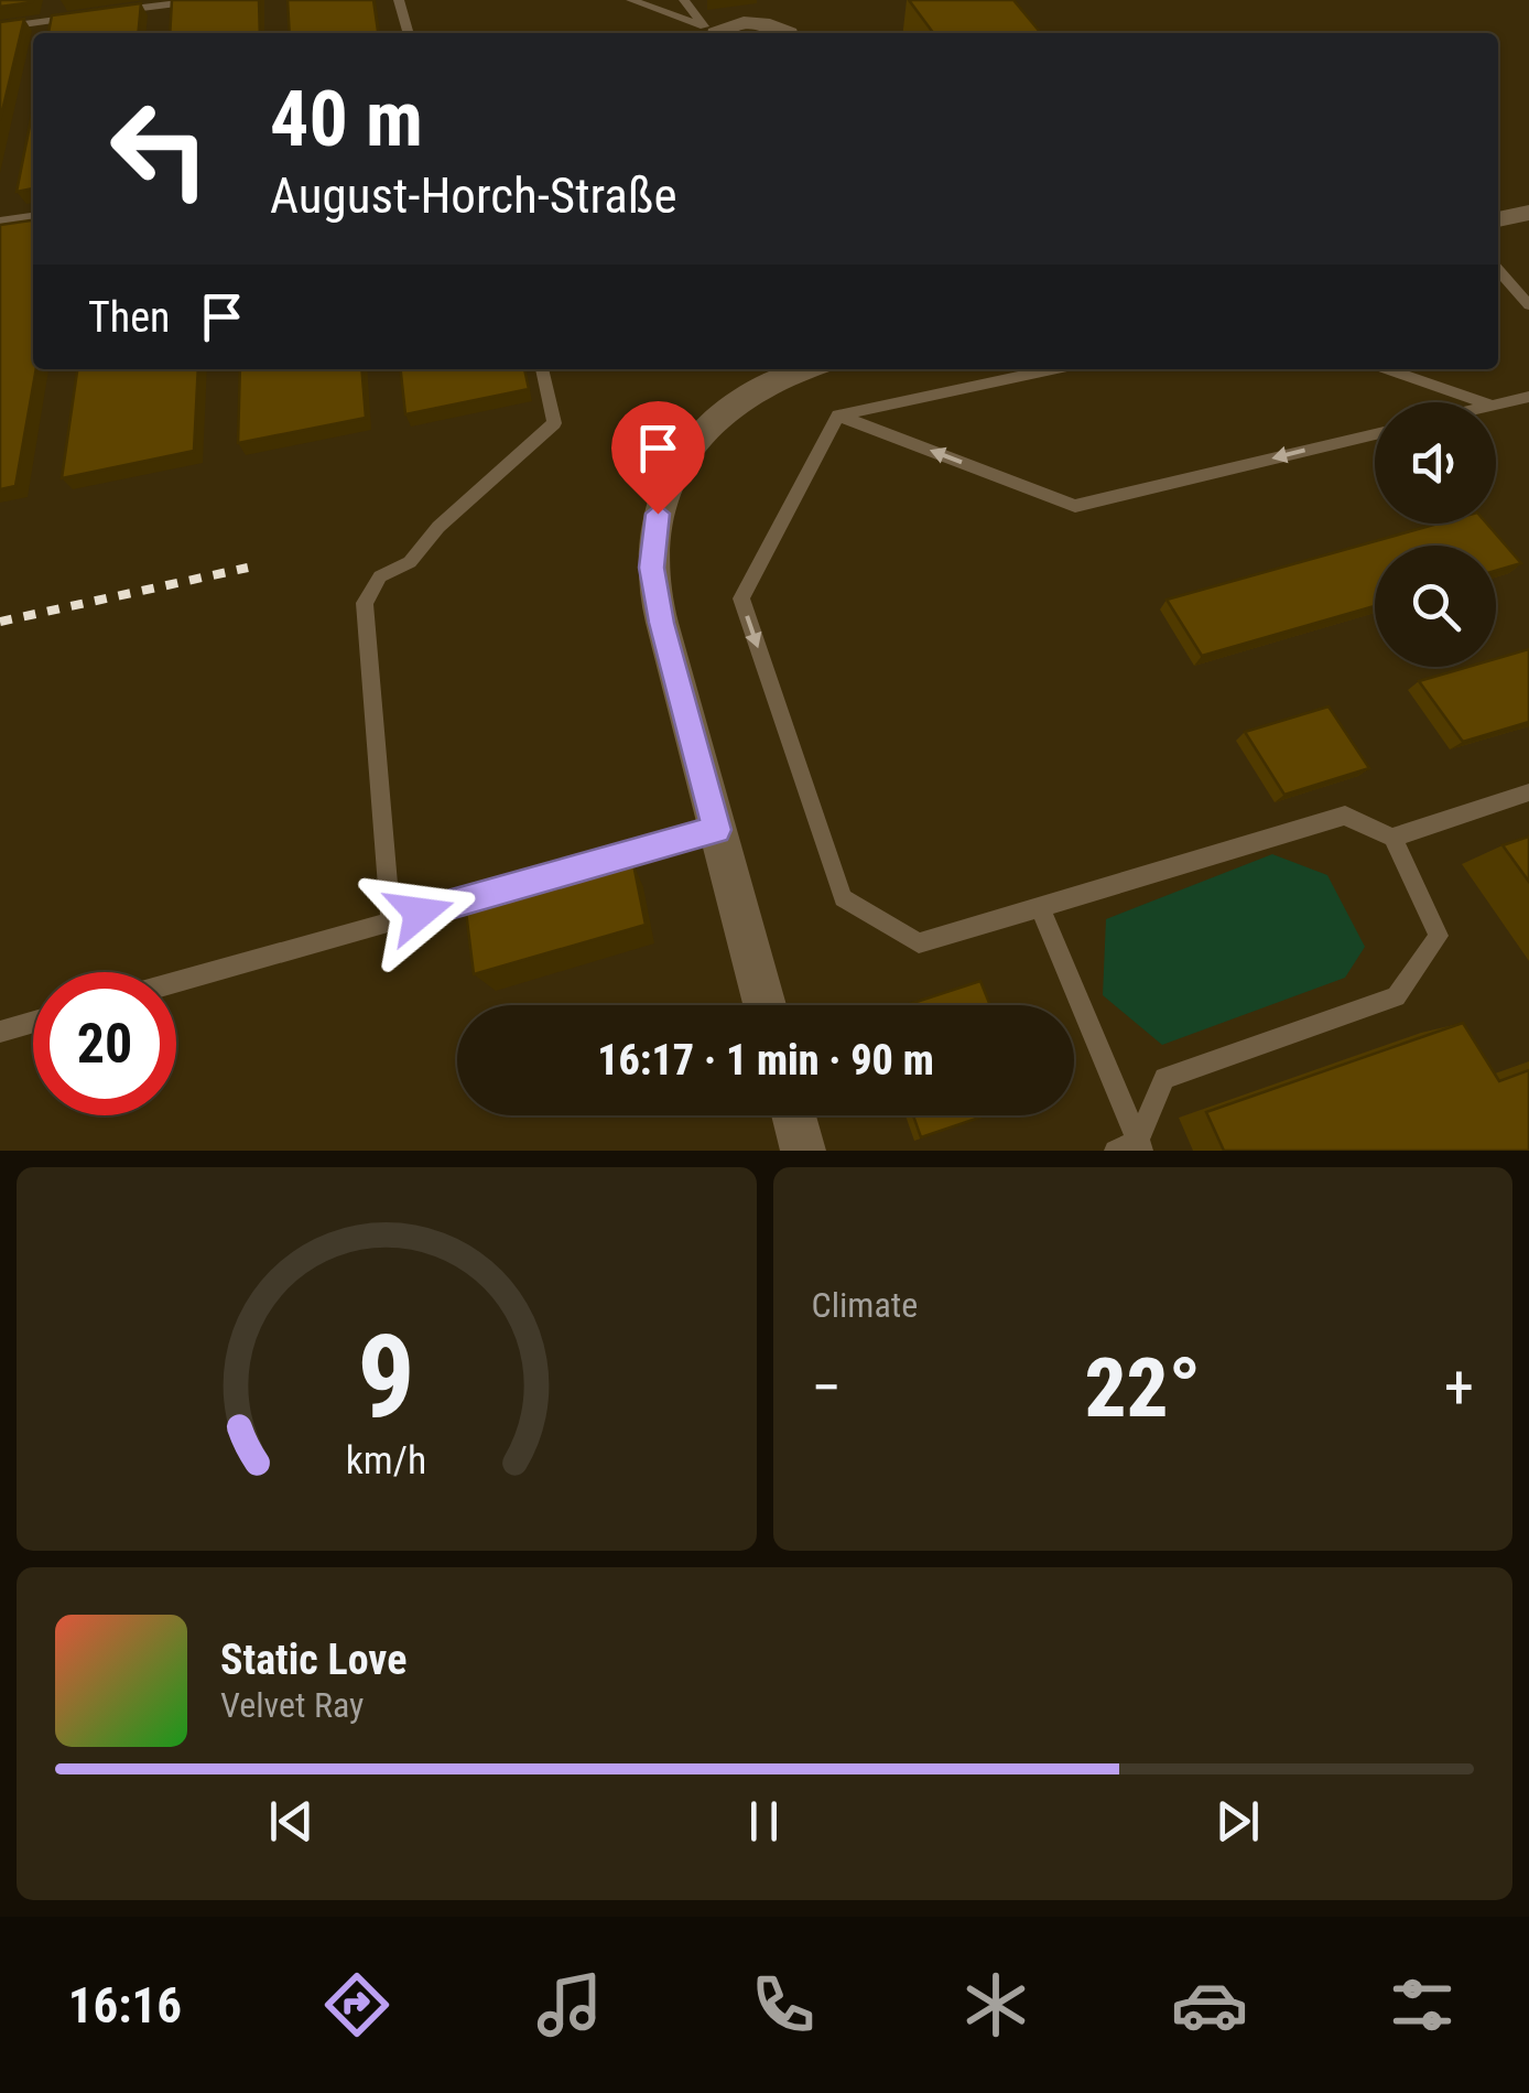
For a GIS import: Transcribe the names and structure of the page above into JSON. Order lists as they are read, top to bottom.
{
  "page": {
    "turn": ["40 m", "August-Horch-Straße"],
    "then": "Then",
    "limit": "20",
    "trip": "16:17 · 1 min · 90 m",
    "tile": "Climate",
    "heat": ["−", "22°", "+"],
    "song": ["Static Love", "Velvet Ray"],
    "tabs": "16:16",
    "gauge": ["9", "km/h"]
  }
}
